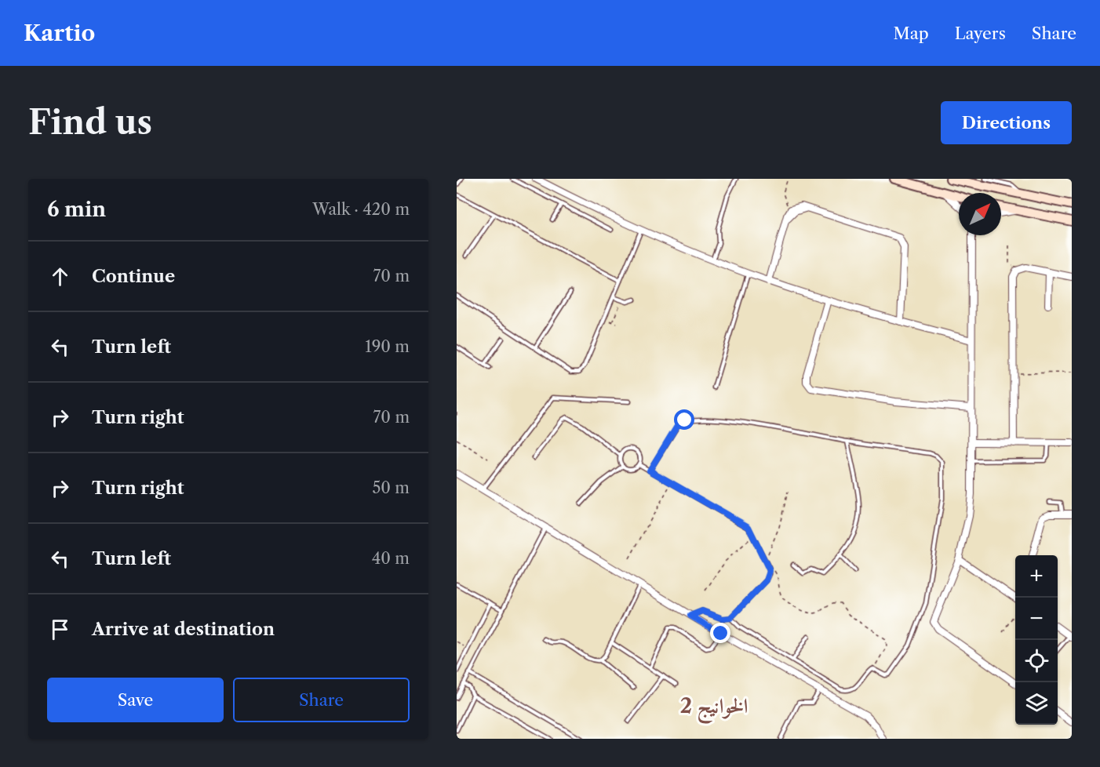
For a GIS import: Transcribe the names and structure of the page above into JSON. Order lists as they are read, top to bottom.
{
  "districts": ["الخوانيج 2"],
  "north": "top right",
  "page": {
    "header": "Kartio",
    "nav": ["Map", "Layers", "Share"],
    "buttons": [
      "Directions",
      ["Save", "Share"]
    ],
    "title": "Find us",
    "heading": ["6 min", "Walk · 420 m"],
    "list": [
      ["Continue", "70 m"],
      ["Turn left", "190 m"],
      ["Turn right", "70 m"],
      ["Turn right", "50 m"],
      ["Turn left", "40 m"],
      "Arrive at destination"
    ],
    "map_buttons": ["+", "−"]
  }
}
